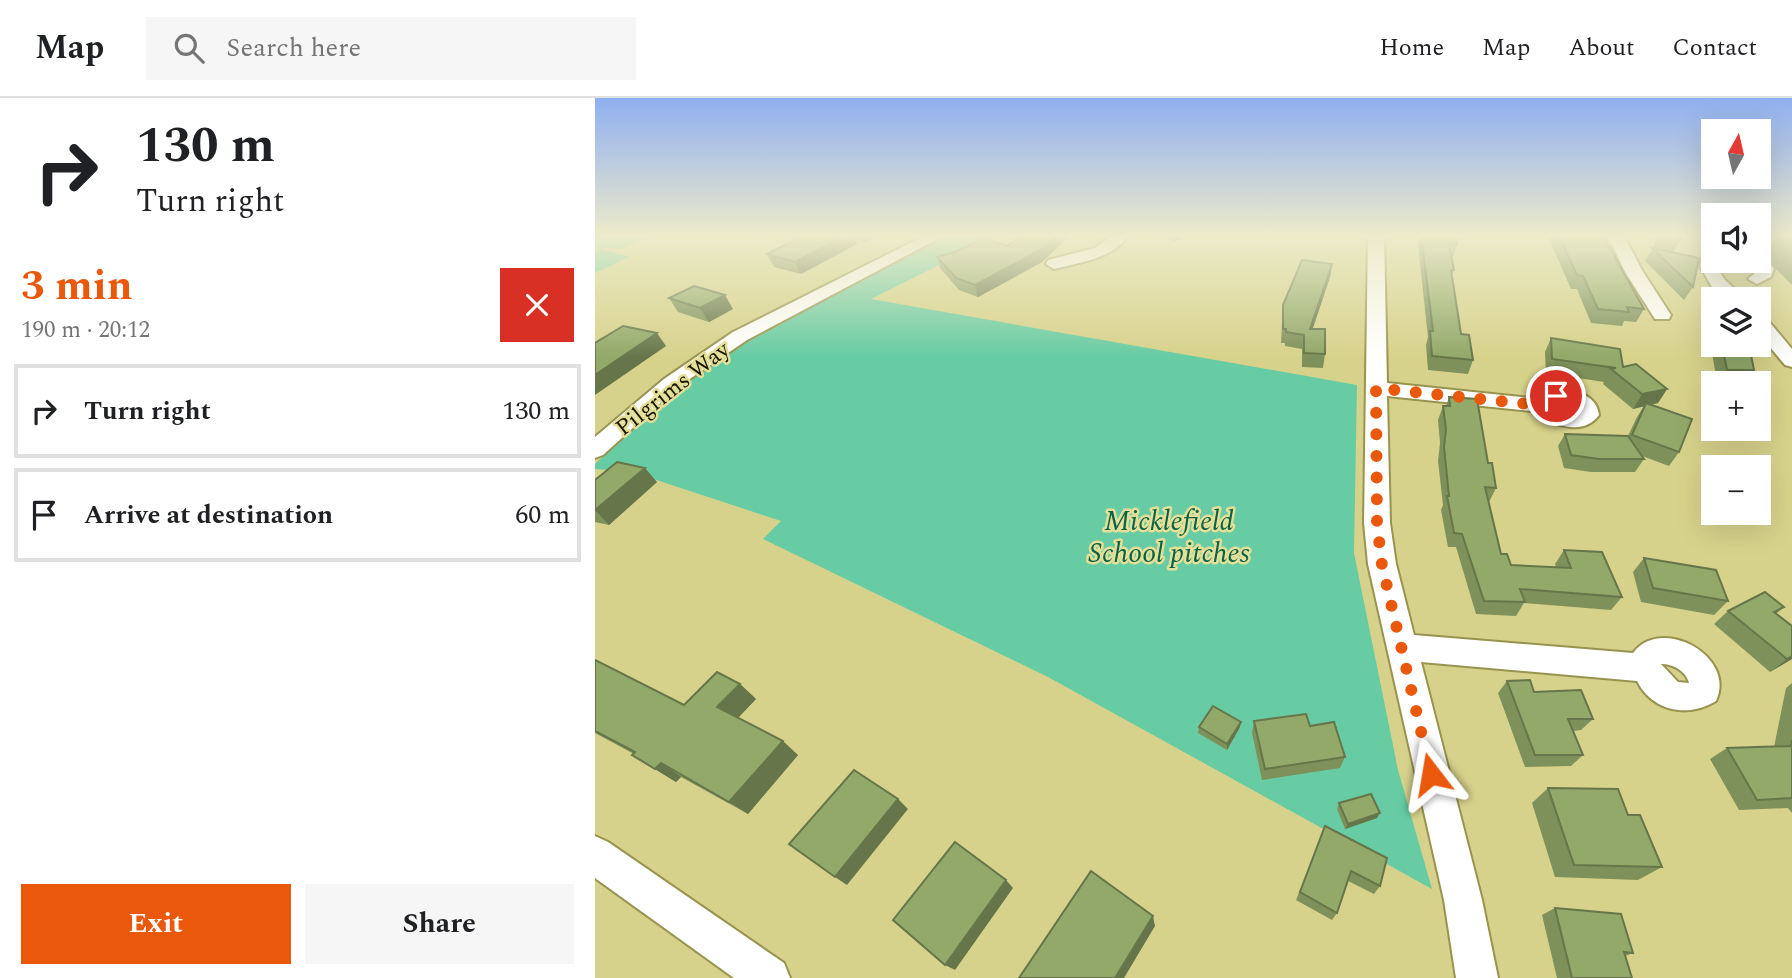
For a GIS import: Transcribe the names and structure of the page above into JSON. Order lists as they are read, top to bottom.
{
  "streets": {
    "street": ["Pilgrims Way"]
  },
  "parks": ["Micklefield School pitches"],
  "north": "top",
  "page": {
    "header": "Map",
    "search": "Search here",
    "nav": [
      "Home",
      "Map",
      "About",
      "Contact"
    ],
    "turn": ["130 m", "Turn right"],
    "map_buttons": ["+", "−"],
    "heading": ["3 min", "190 m · 20:12"],
    "list": [
      {
        "name": "Turn right",
        "value": "130 m"
      },
      {
        "name": "Arrive at destination",
        "value": "60 m"
      }
    ],
    "buttons": ["Exit", "Share"]
  }
}
